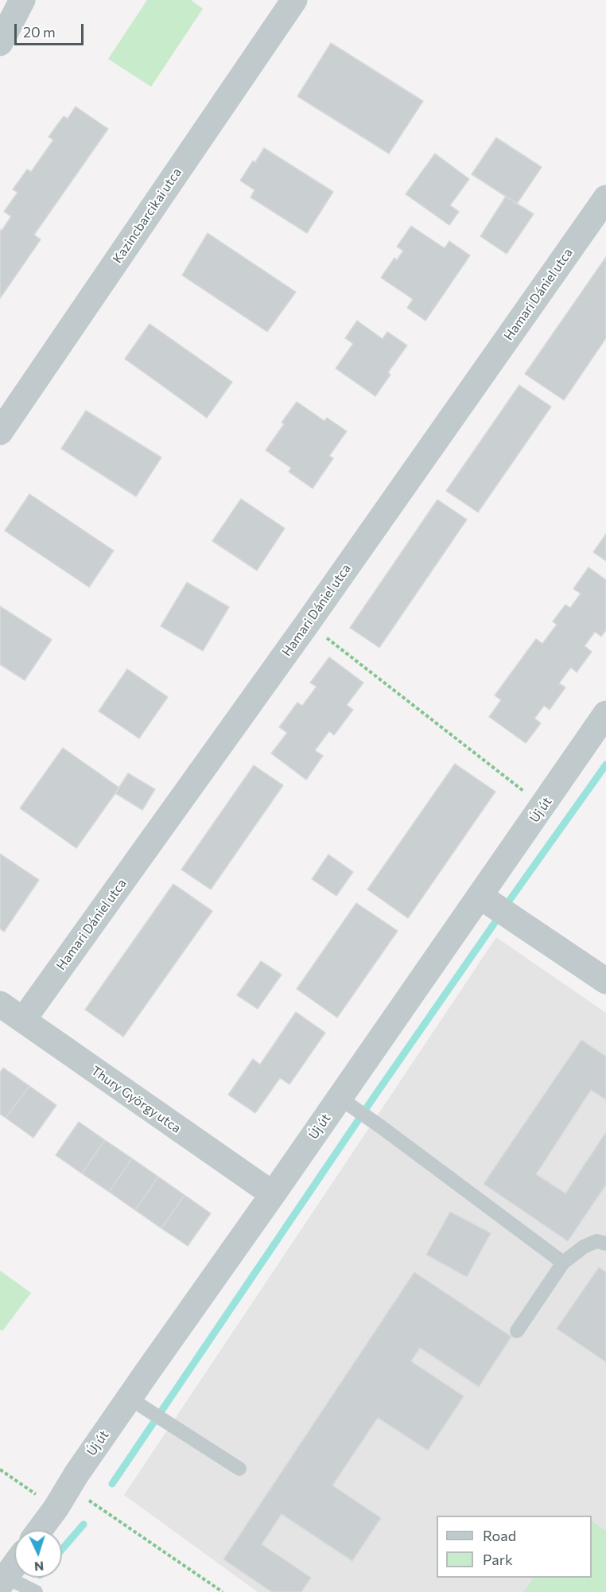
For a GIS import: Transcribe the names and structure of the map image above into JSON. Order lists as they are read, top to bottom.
{
  "streets": {
    "street": [
      "Kazincbarcikai utca",
      "Hamari Dániel utca",
      "Új út",
      "Thury György utca"
    ]
  },
  "crossings": [
    ["Hamari Dániel utca", "Thury György utca"],
    ["Új út", "Thury György utca"]
  ],
  "legend": ["Road", "Park"],
  "scale_bar": "20 m",
  "north": "bottom"
}
